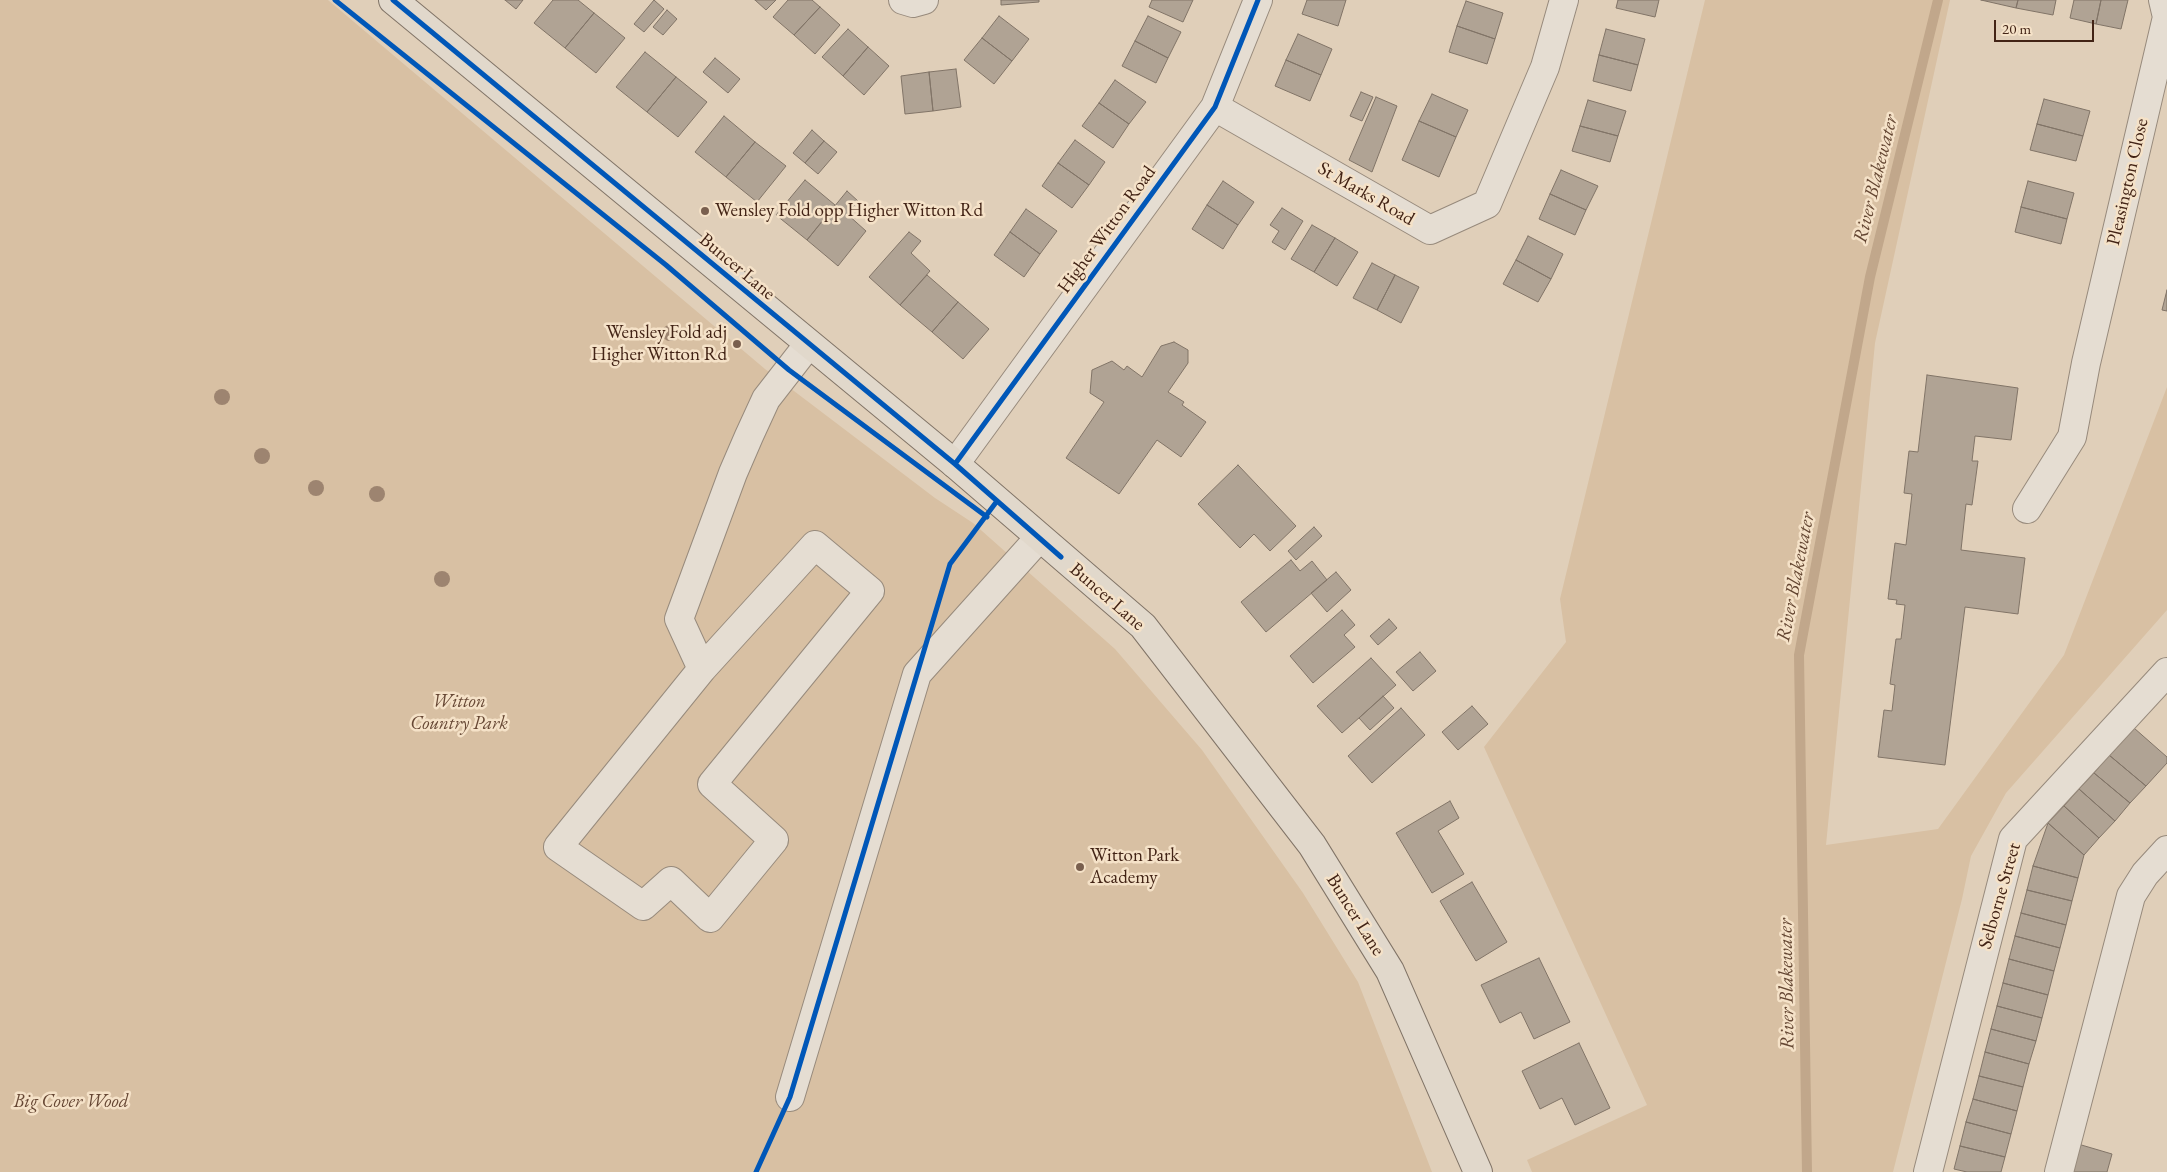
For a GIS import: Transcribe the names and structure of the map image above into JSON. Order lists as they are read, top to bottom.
{
  "streets": {
    "main road": ["Buncer Lane"],
    "street": [
      "Pleasington Close",
      "St Marks Road",
      "Higher Witton Road",
      "Selborne Street"
    ]
  },
  "crossings": [
    ["St Marks Road", "Higher Witton Road"],
    ["Higher Witton Road", "Buncer Lane"]
  ],
  "water": ["River Blakewater"],
  "parks": ["Witton Country Park", "Big Cover Wood"],
  "places": ["Wensley Fold opp Higher Witton Rd", "Wensley Fold adj Higher Witton Rd", "Witton Park Academy"],
  "scale_bar": "20 m"
}
